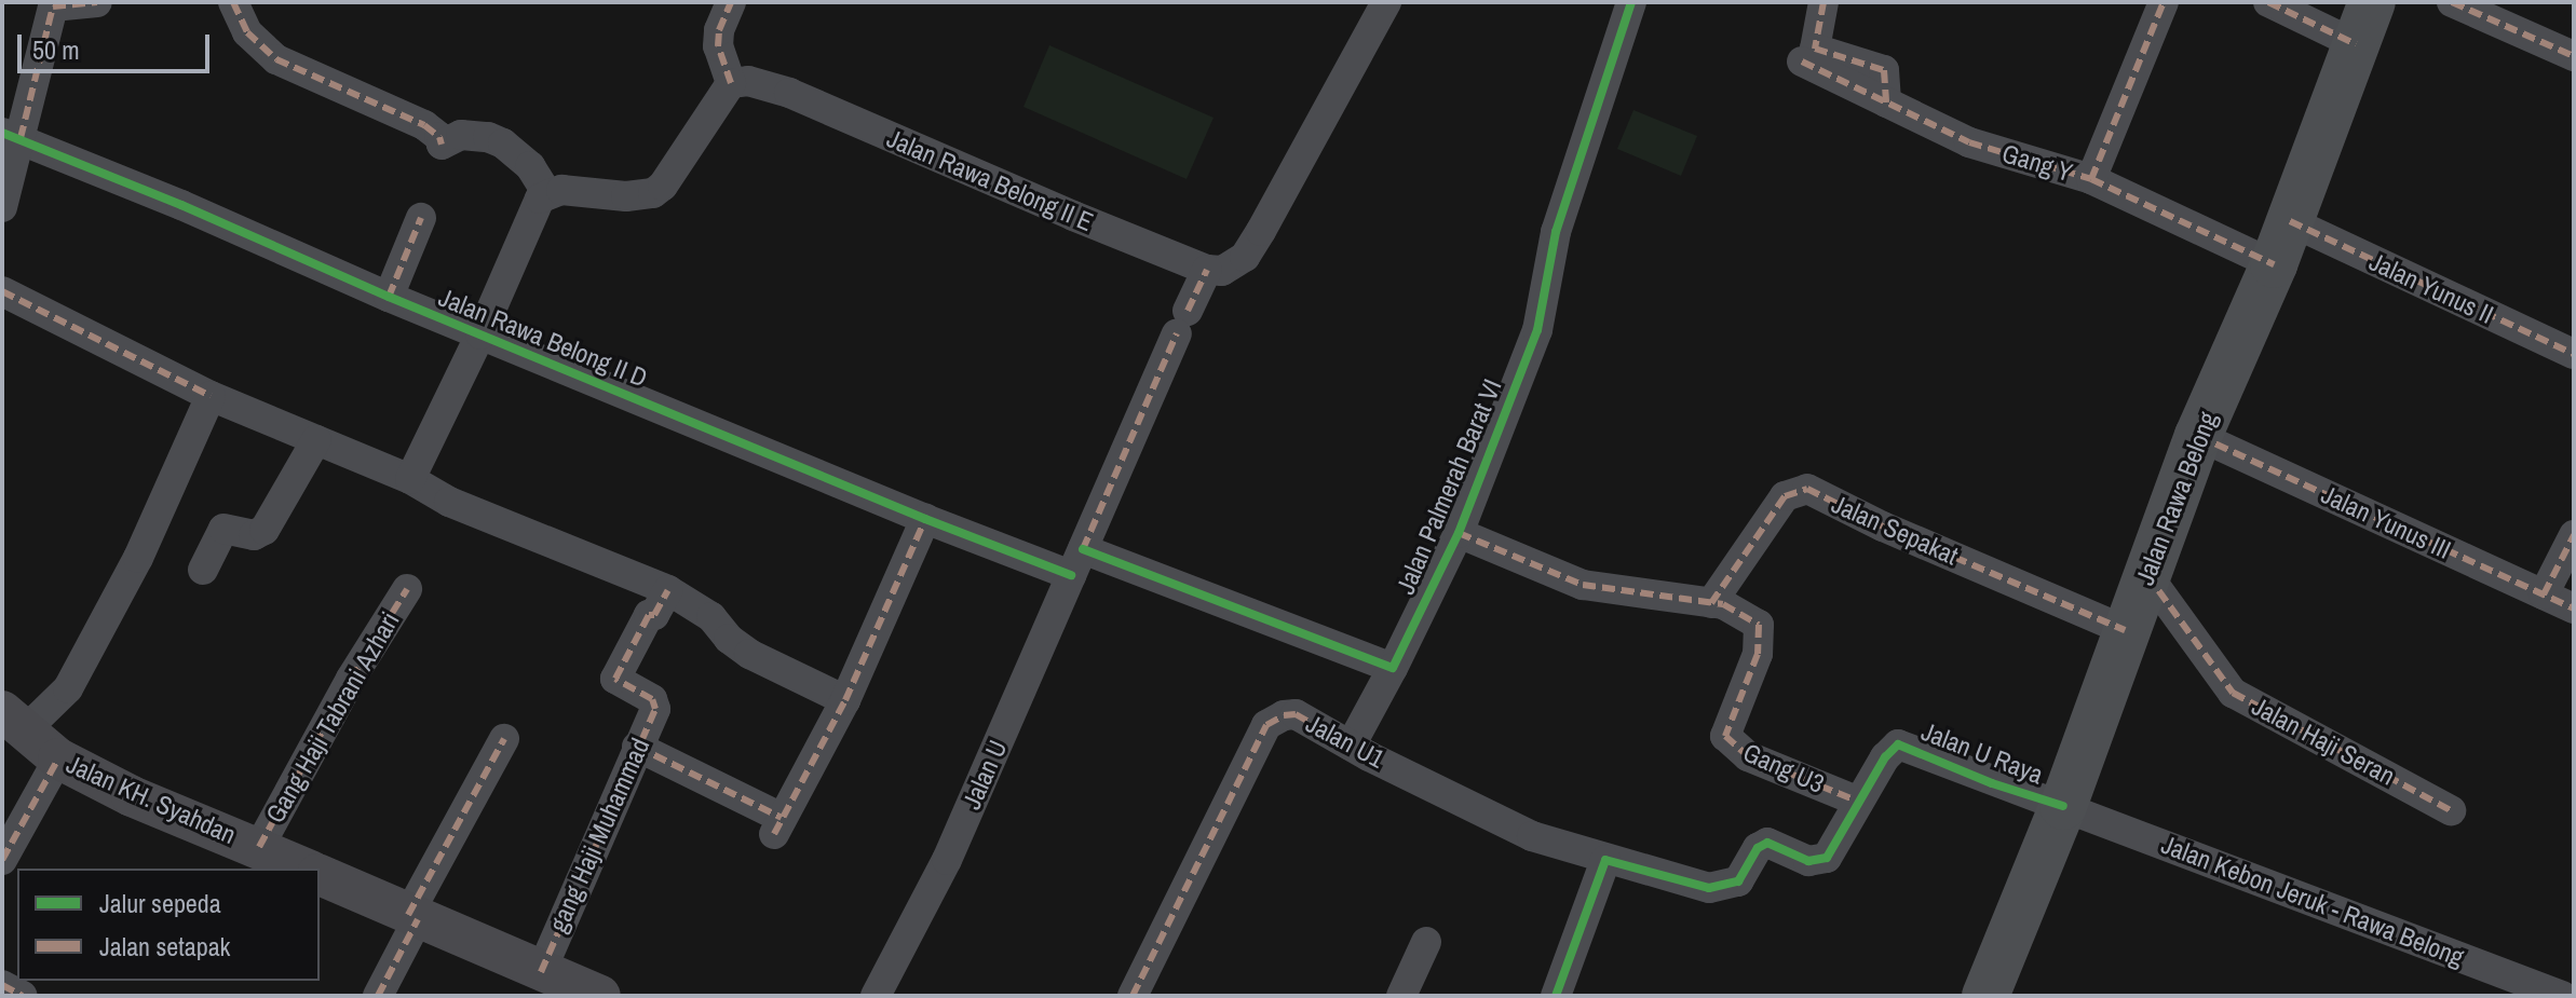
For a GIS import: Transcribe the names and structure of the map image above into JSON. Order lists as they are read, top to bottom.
{
  "streets": {
    "main road": ["Jalan Rawa Belong"],
    "street": [
      "Gang Y",
      "Jalan Rawa Belong II E",
      "Jalan Yunus II",
      "Jalan Rawa Belong II D",
      "Jalan Palmerah Barat VI",
      "Jalan Yunus III",
      "Jalan Sepakat",
      "Gang Haji Tabrani Azhari",
      "Jalan U1",
      "Jalan Haji Seran",
      "Jalan U Raya",
      "Gang U3",
      "Jalan U",
      "Jalan KH. Syahdan",
      "gang Haji Muhammad",
      "Jalan Kebon Jeruk - Rawa Belong"
    ]
  },
  "crossings": [
    ["Gang Y", "Jalan Rawa Belong"],
    ["Jalan Yunus II", "Jalan Rawa Belong"],
    ["Jalan Rawa Belong II D", "Jalan U"],
    ["Jalan Rawa Belong", "Jalan Yunus III"],
    ["Jalan Rawa Belong", "Jalan Sepakat"],
    ["Jalan Rawa Belong", "Jalan Haji Seran"],
    ["Jalan Rawa Belong", "Jalan U Raya"],
    ["Jalan Rawa Belong", "Jalan Kebon Jeruk - Rawa Belong"],
    ["Jalan Sepakat", "Gang U3"],
    ["Gang Haji Tabrani Azhari", "Jalan KH. Syahdan"],
    ["Jalan U1", "Jalan U Raya"],
    ["Jalan U Raya", "Gang U3"],
    ["Jalan U Raya", "Jalan Kebon Jeruk - Rawa Belong"]
  ],
  "legend": ["Jalur sepeda", "Jalan setapak"],
  "scale_bar": "50 m"
}
